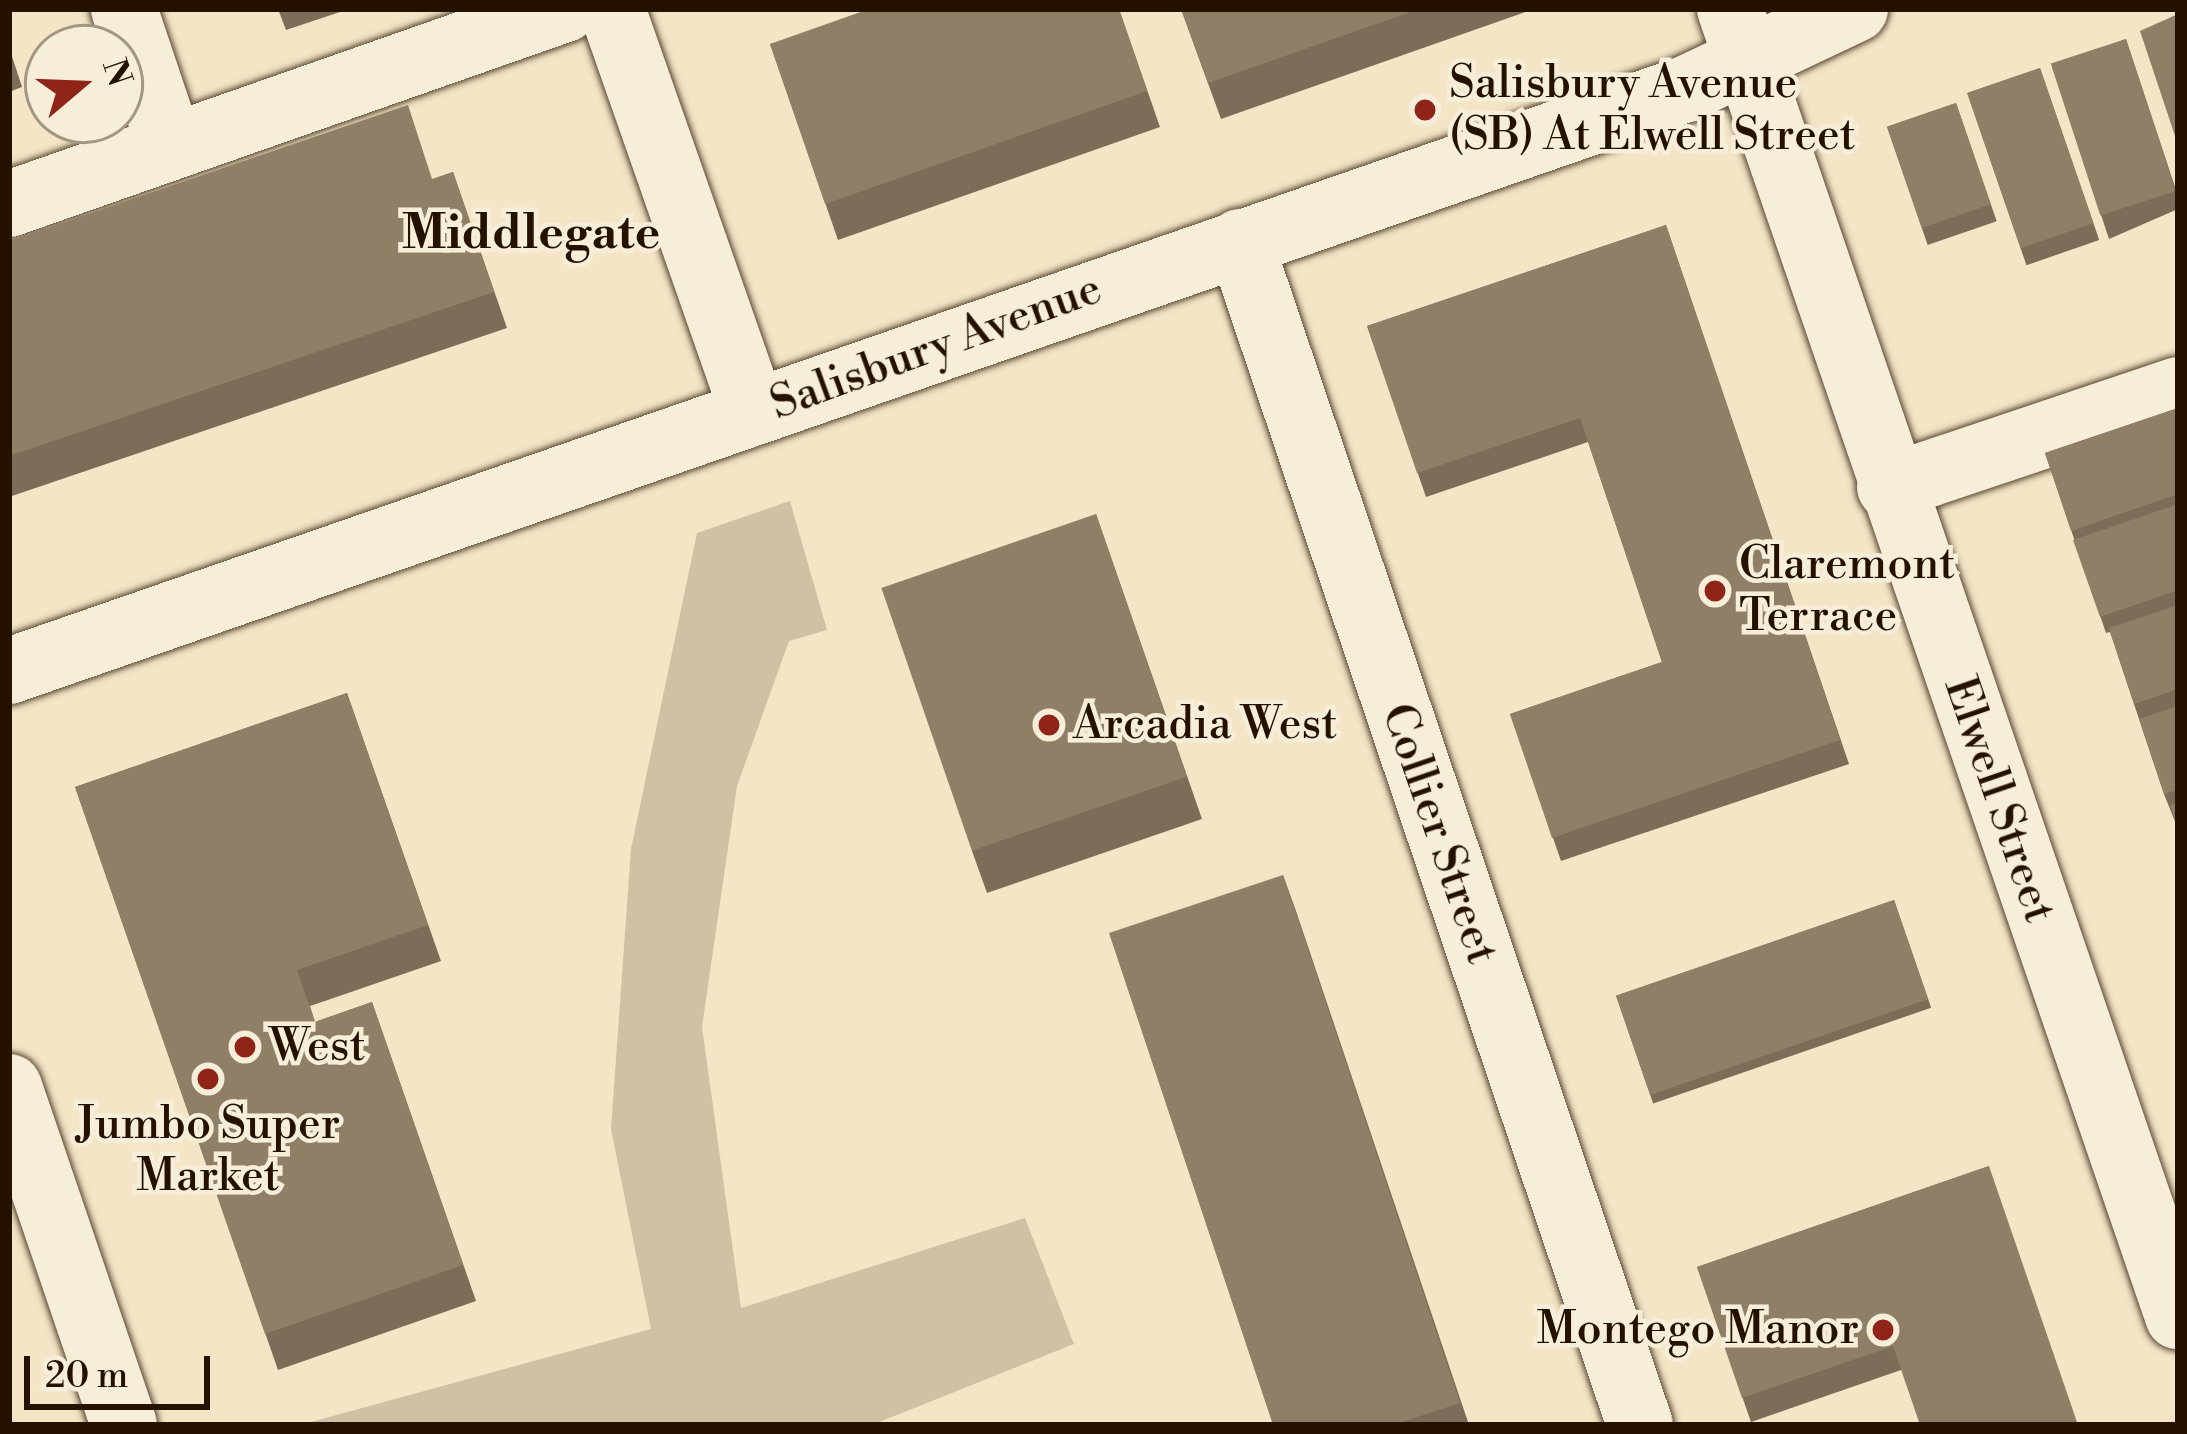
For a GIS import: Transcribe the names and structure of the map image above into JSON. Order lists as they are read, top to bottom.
{
  "streets": {
    "street": ["Salisbury Avenue", "Elwell Street", "Collier Street"]
  },
  "crossings": [
    ["Salisbury Avenue", "Elwell Street"],
    ["Salisbury Avenue", "Collier Street"]
  ],
  "districts": ["Middlegate"],
  "places": [
    "Salisbury Avenue (SB) At Elwell Street",
    "Claremont Terrace",
    "Arcadia West",
    "West",
    "Jumbo Super Market",
    "Montego Manor"
  ],
  "scale_bar": "20 m",
  "north": "right"
}
